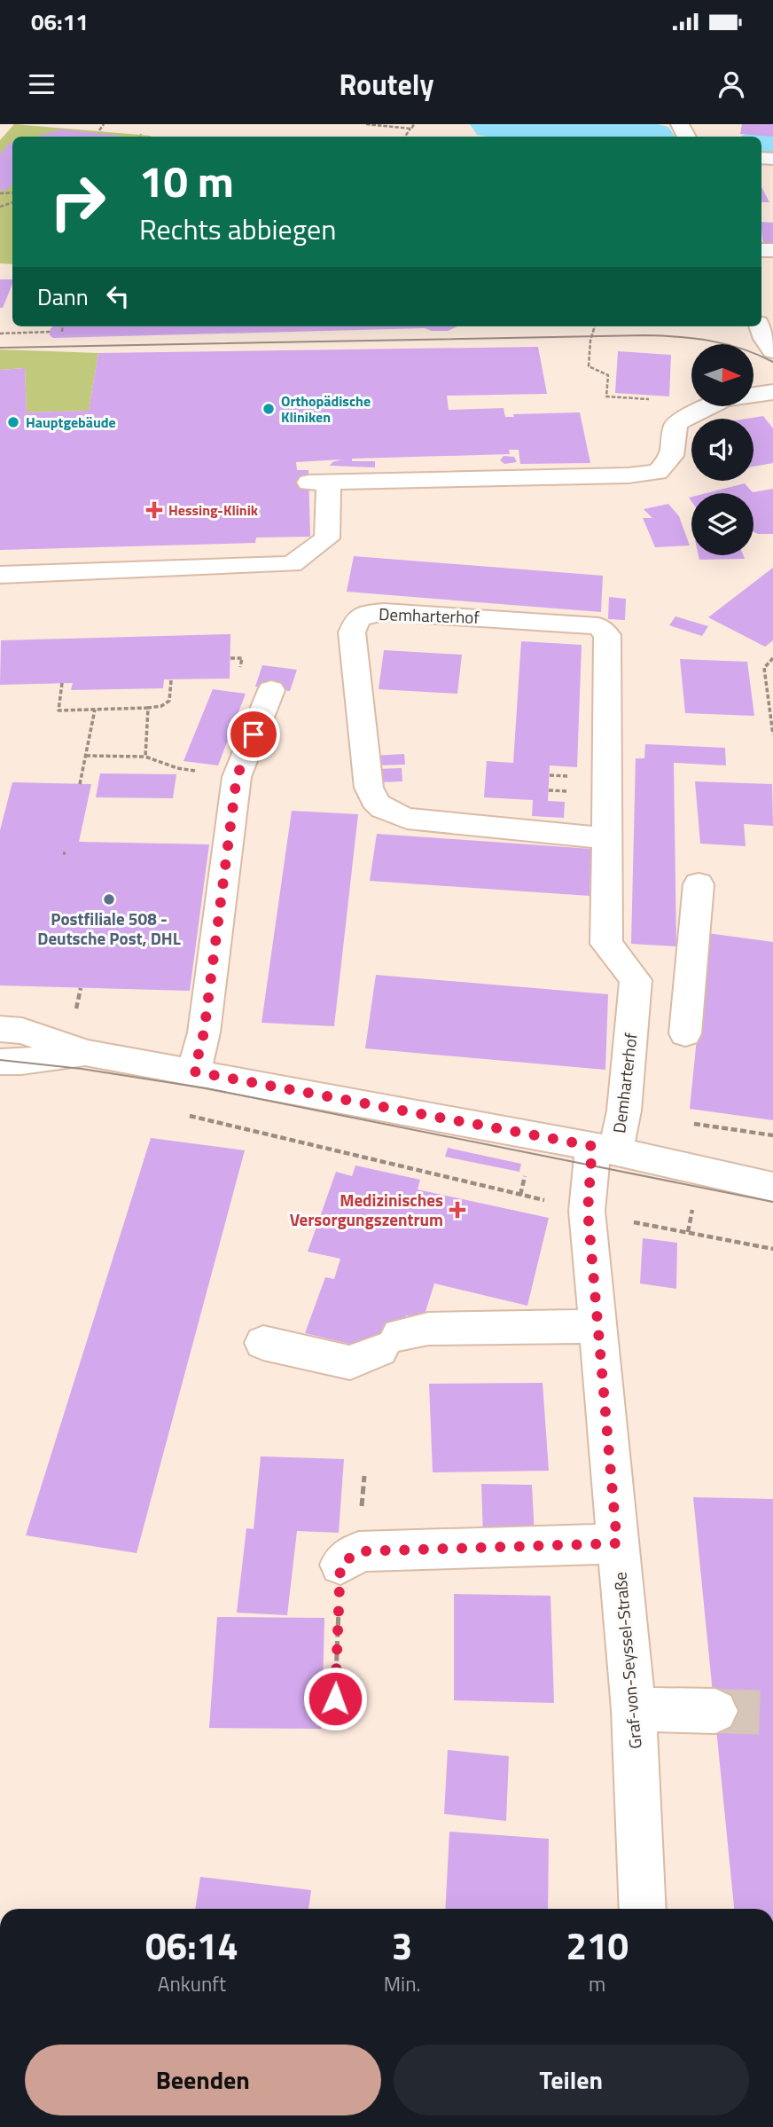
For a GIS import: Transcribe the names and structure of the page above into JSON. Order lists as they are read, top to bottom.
{
  "streets": {
    "street": ["Demharterhof", "Graf-von-Seyssel-Straße"]
  },
  "crossings": [
    ["Demharterhof", "Graf-von-Seyssel-Straße"]
  ],
  "places": {
    "other": ["Orthopädische Kliniken", "Hauptgebäude", "Postfiliale 508 - Deutsche Post, DHL"],
    "health": ["Hessing-Klinik", "Medizinisches Versorgungszentrum"]
  },
  "north": "right",
  "page": {
    "status": "06:11",
    "header": "Routely",
    "turn": ["10 m", "Rechts abbiegen"],
    "then": "Dann",
    "eta": [
      "06:14",
      "Ankunft",
      "3",
      "Min.",
      "210",
      "m"
    ],
    "buttons": ["Beenden", "Teilen"]
  }
}
